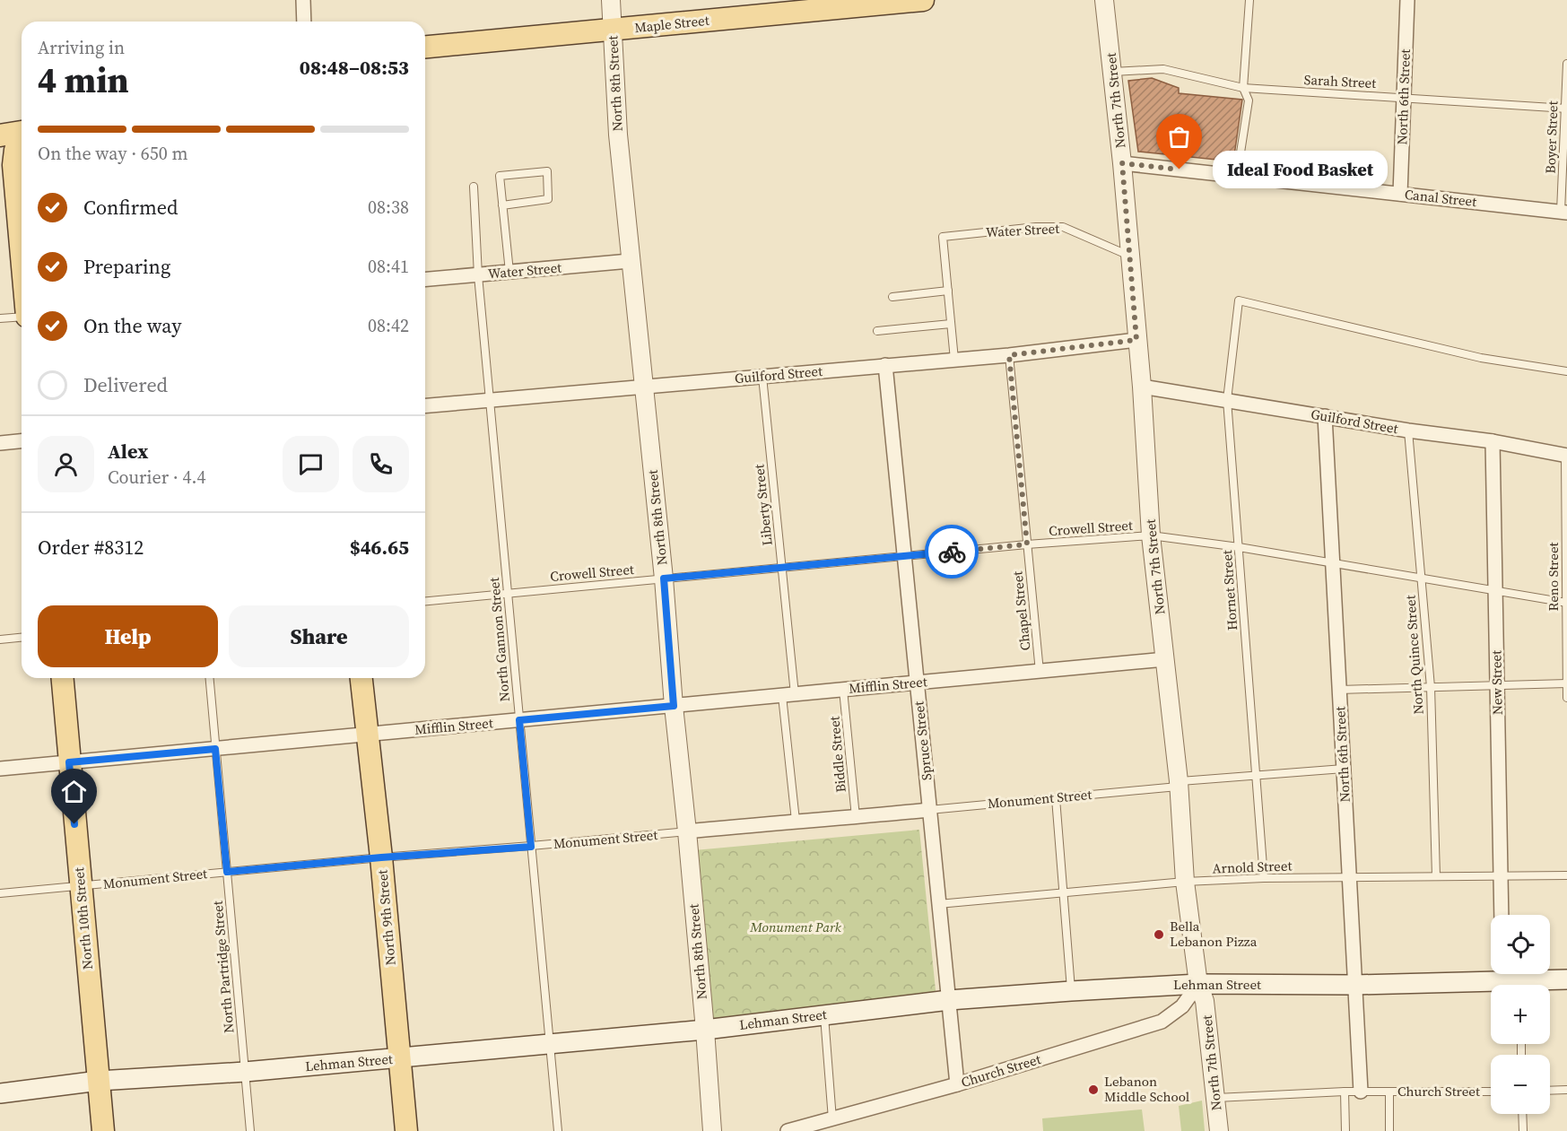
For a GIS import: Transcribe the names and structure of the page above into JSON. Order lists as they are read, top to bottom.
{
  "streets": {
    "main road": [
      "Maple Street",
      "North 9th Street",
      "North 10th Street",
      "Lehman Street"
    ],
    "street": [
      "North 8th Street",
      "North 6th Street",
      "North 7th Street",
      "Canal Street",
      "Water Street",
      "Guilford Street",
      "New Street",
      "Mifflin Street",
      "Spruce Street",
      "Monument Street",
      "Church Street"
    ],
    "lane": [
      "Sarah Street",
      "Boyer Street",
      "Liberty Street",
      "Crowell Street",
      "Reno Street",
      "Hornet Street",
      "Chapel Street",
      "North Gannon Street",
      "North Quince Street",
      "Biddle Street",
      "Arnold Street",
      "North Partridge Street"
    ]
  },
  "crossings": [
    ["Maple Street", "North 8th Street"],
    ["Sarah Street", "North 6th Street"],
    ["Sarah Street", "North 7th Street"],
    ["Sarah Street", "Boyer Street"],
    ["North 8th Street", "Water Street"],
    ["North 8th Street", "Guilford Street"],
    ["North 8th Street", "Crowell Street"],
    ["North 8th Street", "Mifflin Street"],
    ["North 8th Street", "Monument Street"],
    ["North 8th Street", "Lehman Street"],
    ["North 6th Street", "Canal Street"],
    ["North 6th Street", "Guilford Street"],
    ["North 6th Street", "Crowell Street"],
    ["North 6th Street", "Monument Street"],
    ["North 6th Street", "Arnold Street"],
    ["North 6th Street", "Lehman Street"],
    ["North 6th Street", "Church Street"],
    ["North 7th Street", "Canal Street"],
    ["North 7th Street", "Water Street"],
    ["North 7th Street", "Guilford Street"],
    ["North 7th Street", "Crowell Street"],
    ["North 7th Street", "Mifflin Street"],
    ["North 7th Street", "Monument Street"],
    ["North 7th Street", "Arnold Street"],
    ["North 7th Street", "Lehman Street"],
    ["North 7th Street", "Church Street"],
    ["Boyer Street", "Canal Street"],
    ["Water Street", "North Gannon Street"],
    ["Guilford Street", "Liberty Street"],
    ["Guilford Street", "Reno Street"],
    ["Guilford Street", "Hornet Street"],
    ["Guilford Street", "Chapel Street"],
    ["Guilford Street", "North Gannon Street"],
    ["Guilford Street", "North Quince Street"],
    ["Guilford Street", "New Street"],
    ["Guilford Street", "Spruce Street"],
    ["Liberty Street", "Crowell Street"],
    ["Liberty Street", "Mifflin Street"],
    ["Liberty Street", "Monument Street"],
    ["Crowell Street", "Reno Street"],
    ["Crowell Street", "Hornet Street"],
    ["Crowell Street", "Chapel Street"],
    ["Crowell Street", "North Gannon Street"],
    ["Crowell Street", "North Quince Street"],
    ["Crowell Street", "New Street"],
    ["Crowell Street", "Spruce Street"],
    ["Hornet Street", "Monument Street"],
    ["Hornet Street", "Arnold Street"],
    ["Chapel Street", "Mifflin Street"],
    ["North Gannon Street", "Mifflin Street"],
    ["North Gannon Street", "Monument Street"],
    ["North Gannon Street", "Lehman Street"],
    ["North Quince Street", "Arnold Street"],
    ["New Street", "Arnold Street"],
    ["Mifflin Street", "Spruce Street"],
    ["Mifflin Street", "Biddle Street"],
    ["Mifflin Street", "North 9th Street"],
    ["Mifflin Street", "North 10th Street"],
    ["Mifflin Street", "North Partridge Street"],
    ["Spruce Street", "Monument Street"],
    ["Spruce Street", "Arnold Street"],
    ["Spruce Street", "Lehman Street"],
    ["Spruce Street", "Church Street"],
    ["Biddle Street", "Monument Street"],
    ["Monument Street", "North 9th Street"],
    ["Monument Street", "North 10th Street"],
    ["Monument Street", "North Partridge Street"],
    ["North 9th Street", "Lehman Street"],
    ["North 10th Street", "Lehman Street"],
    ["North Partridge Street", "Lehman Street"],
    ["Lehman Street", "Church Street"]
  ],
  "parks": ["Monument Park"],
  "places": ["Ideal Food Basket", "Bella Lebanon Pizza", "Lebanon Middle School"],
  "page": {
    "heading": ["4 min", "Arriving in", "08:48–08:53"],
    "panel": [
      "Alex",
      "Courier · 4.4",
      "Order #8312",
      "$46.65"
    ],
    "bar": "On the way · 650 m",
    "bubble": "Ideal Food Basket",
    "list": [
      ["Confirmed", "08:38"],
      ["Preparing", "08:41"],
      ["On the way", "08:42"],
      "Delivered"
    ],
    "buttons": ["Help", "Share"],
    "map_buttons": ["+", "−"]
  }
}
